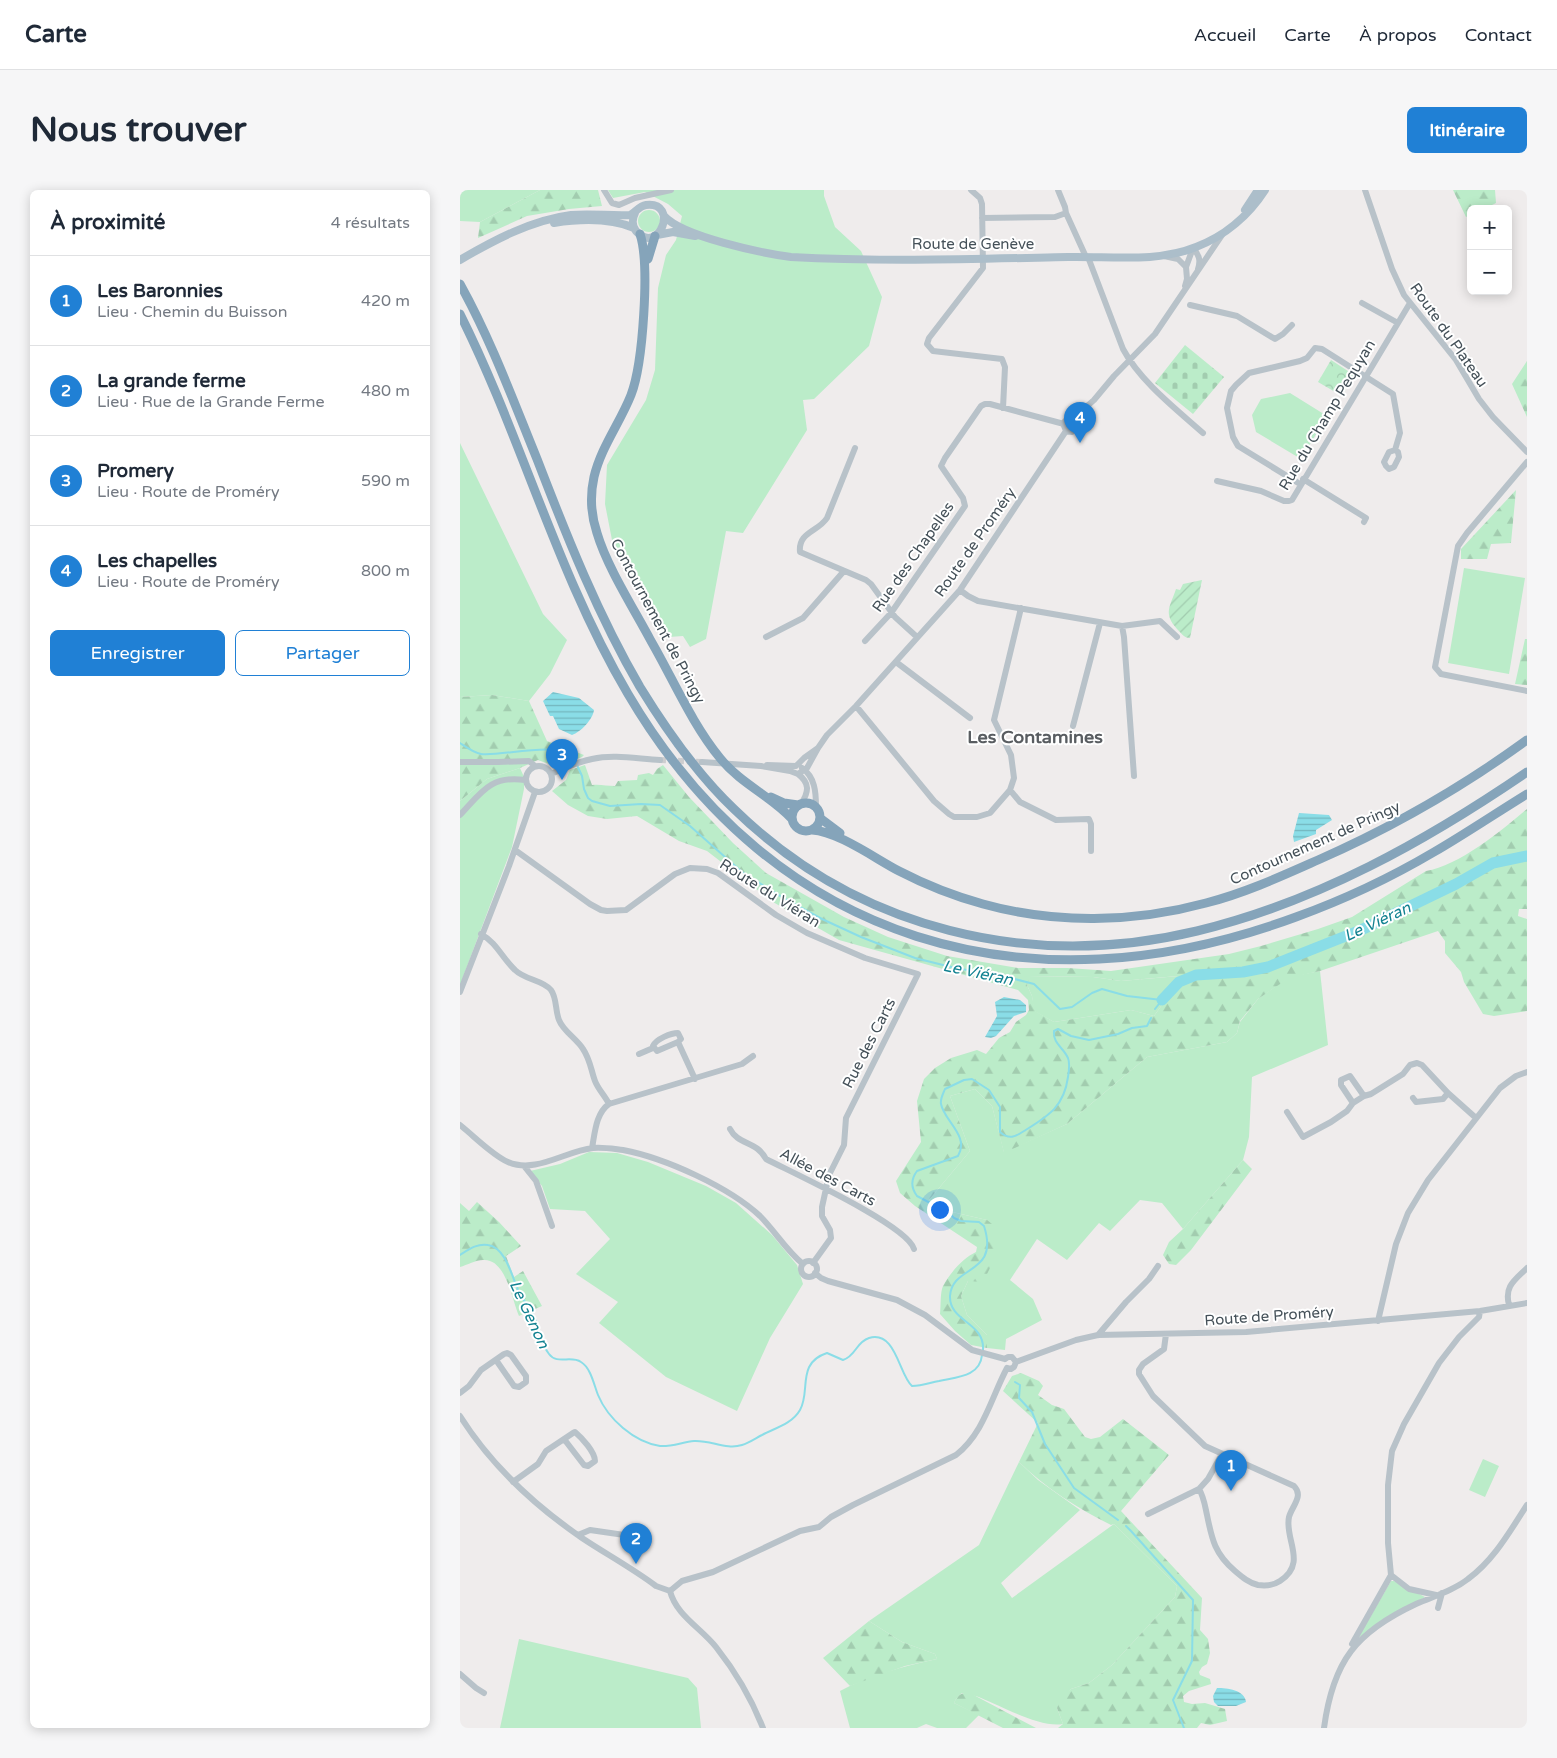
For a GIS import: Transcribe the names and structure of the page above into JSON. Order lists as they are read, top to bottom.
{
  "streets": {
    "highway": ["Contournement de Pringy"],
    "main road": ["Route de Genève"],
    "street": [
      "Route du Plateau",
      "Rue du Champ Pequyan",
      "Route de Proméry",
      "Rue des Chapelles",
      "Route du Viéran",
      "Rue des Carts",
      "Allée des Carts"
    ]
  },
  "crossings": [
    ["Route de Genève", "Route de Proméry"],
    ["Route de Genève", "Contournement de Pringy"],
    ["Route du Plateau", "Rue du Champ Pequyan"],
    ["Route de Proméry", "Rue des Chapelles"],
    ["Route du Viéran", "Rue des Carts"],
    ["Rue des Carts", "Allée des Carts"]
  ],
  "districts": ["Les Contamines"],
  "water": ["Le Viéran", "Le Genon"],
  "page": {
    "header": "Carte",
    "nav": [
      "Accueil",
      "Carte",
      "À propos",
      "Contact"
    ],
    "buttons": [
      "Itinéraire",
      ["Enregistrer", "Partager"]
    ],
    "title": "Nous trouver",
    "heading": ["À proximité", "4 résultats"],
    "map_buttons": ["+", "−"],
    "list": [
      {
        "mark": "1",
        "name": "Les Baronnies",
        "note": "Lieu · Chemin du Buisson",
        "value": "420 m"
      },
      {
        "mark": "2",
        "name": "La grande ferme",
        "note": "Lieu · Rue de la Grande Ferme",
        "value": "480 m"
      },
      {
        "mark": "3",
        "name": "Promery",
        "note": "Lieu · Route de Proméry",
        "value": "590 m"
      },
      {
        "mark": "4",
        "name": "Les chapelles",
        "note": "Lieu · Route de Proméry",
        "value": "800 m"
      }
    ],
    "pins": [
      "4",
      "3",
      "1",
      "2"
    ]
  }
}
